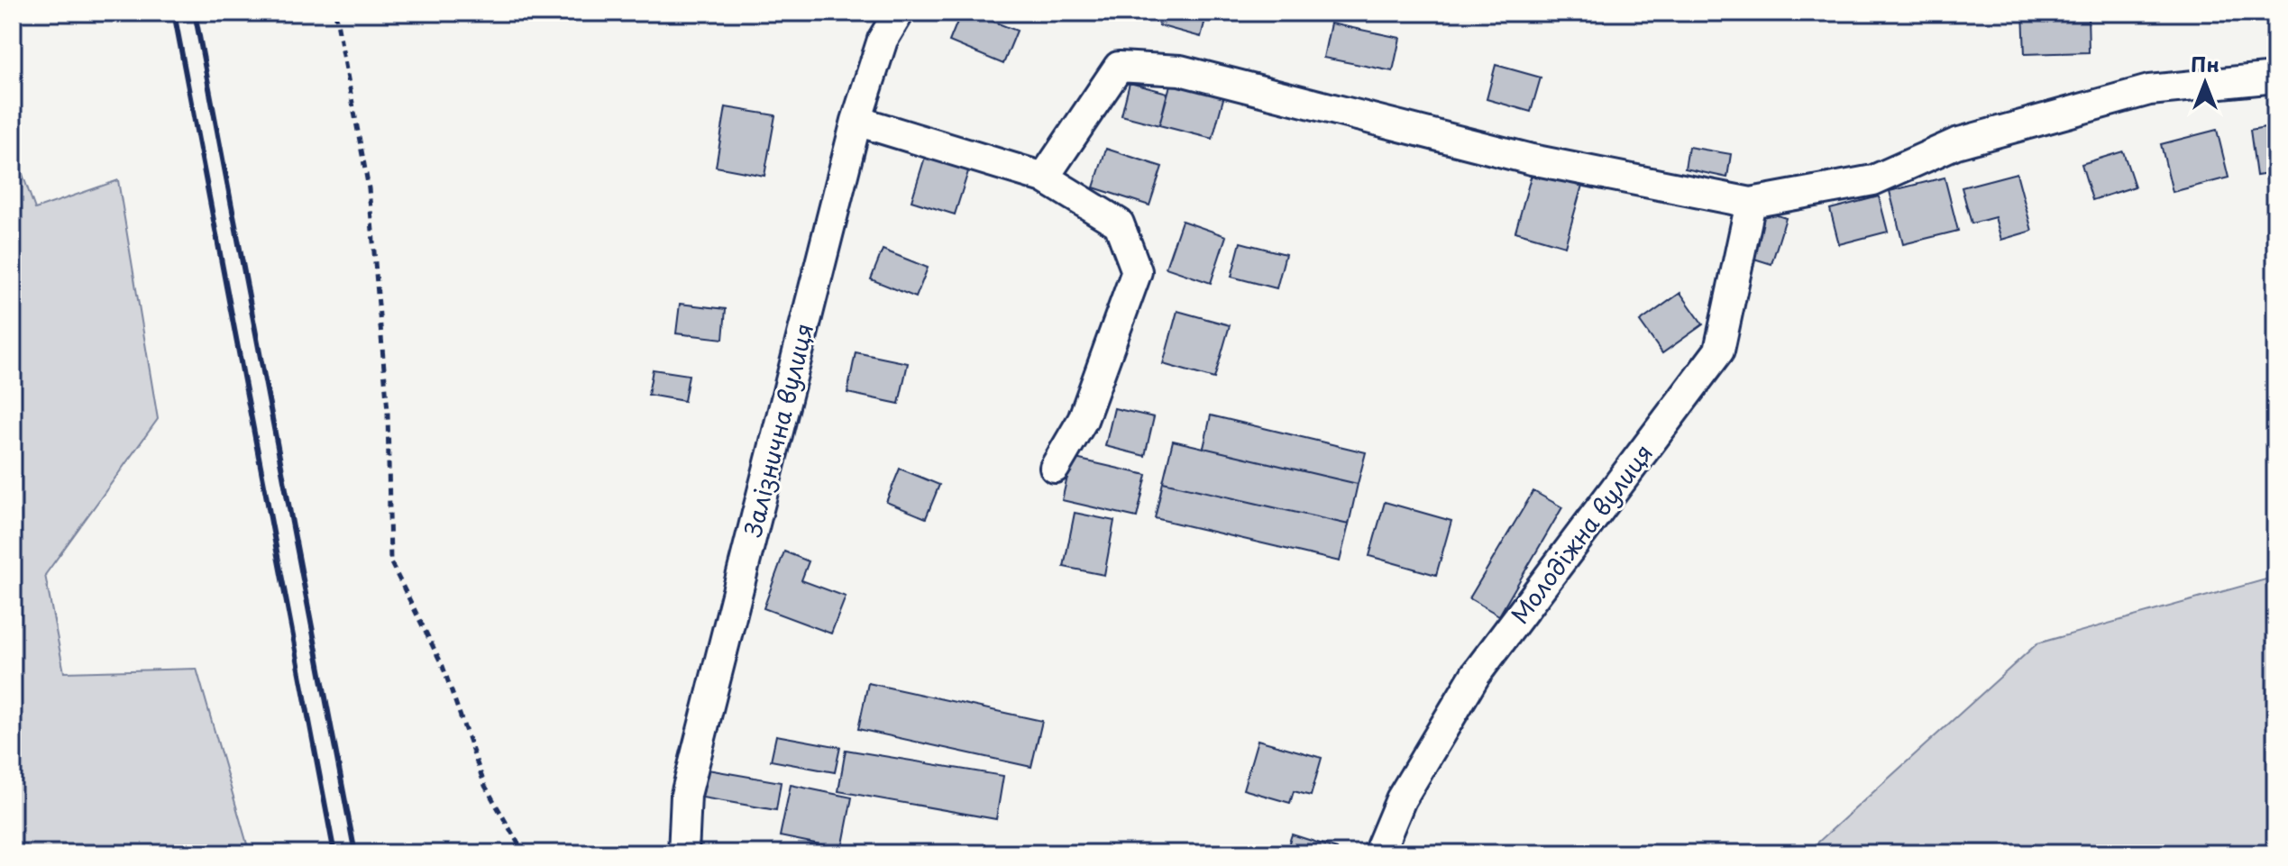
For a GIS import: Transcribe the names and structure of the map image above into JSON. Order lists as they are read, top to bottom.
{
  "streets": {
    "street": ["Залізнична вулиця", "Молодіжна вулиця"]
  },
  "north": "top"
}
